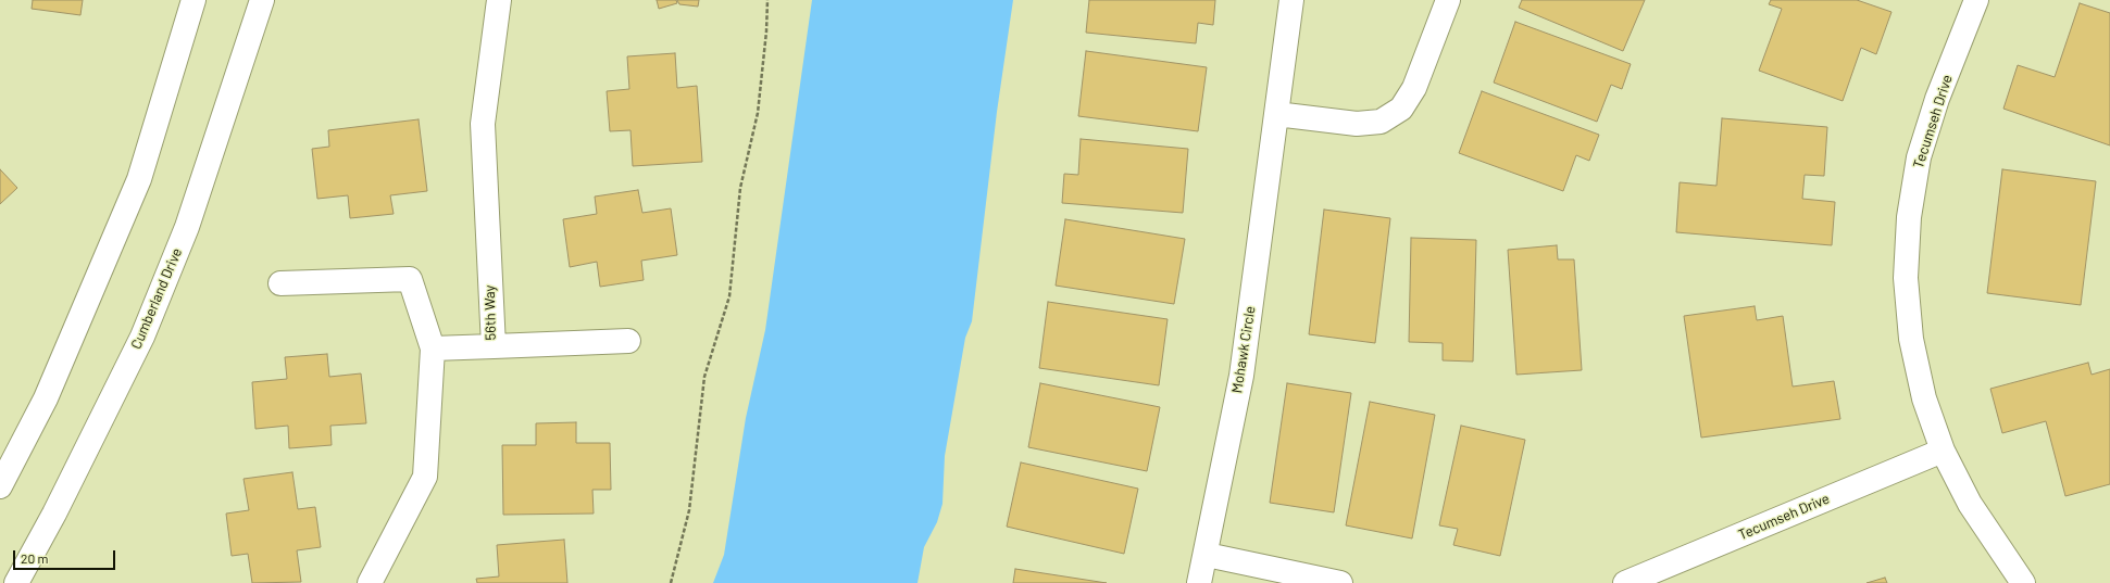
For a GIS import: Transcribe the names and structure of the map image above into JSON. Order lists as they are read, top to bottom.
{
  "streets": {
    "street": [
      "Tecumseh Drive",
      "Cumberland Drive",
      "56th Way",
      "Mohawk Circle"
    ]
  },
  "scale_bar": "20 m"
}
